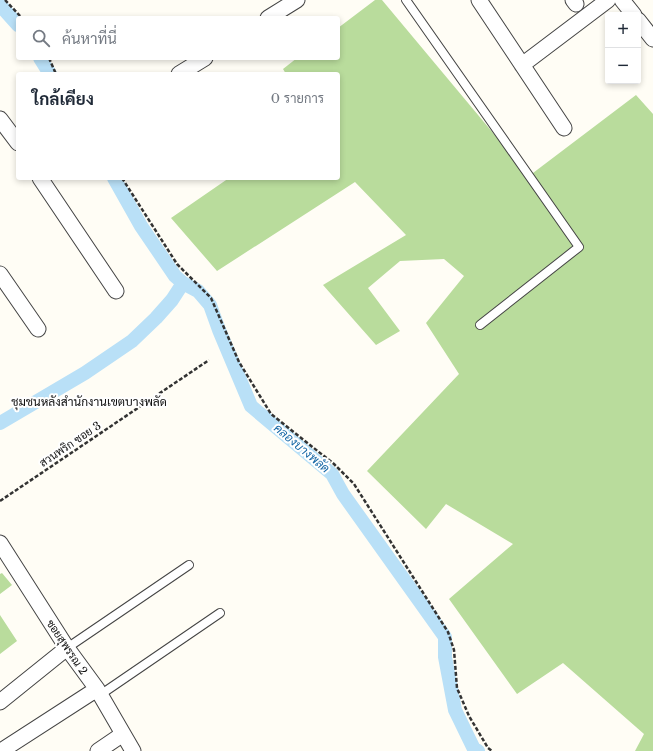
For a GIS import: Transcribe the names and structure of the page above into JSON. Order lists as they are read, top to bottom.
{
  "streets": {
    "street": ["ซอยสุพรรณ 2"],
    "path": ["สวนพริก ซอย 3"]
  },
  "districts": ["ชุมชนหลังสำนักงานเขตบางพลัด"],
  "water": ["คลองบางพลัด"],
  "page": {
    "map_buttons": ["+", "−"],
    "search": "ค้นหาที่นี่",
    "heading": ["ใกล้เคียง", "0 รายการ"]
  }
}
